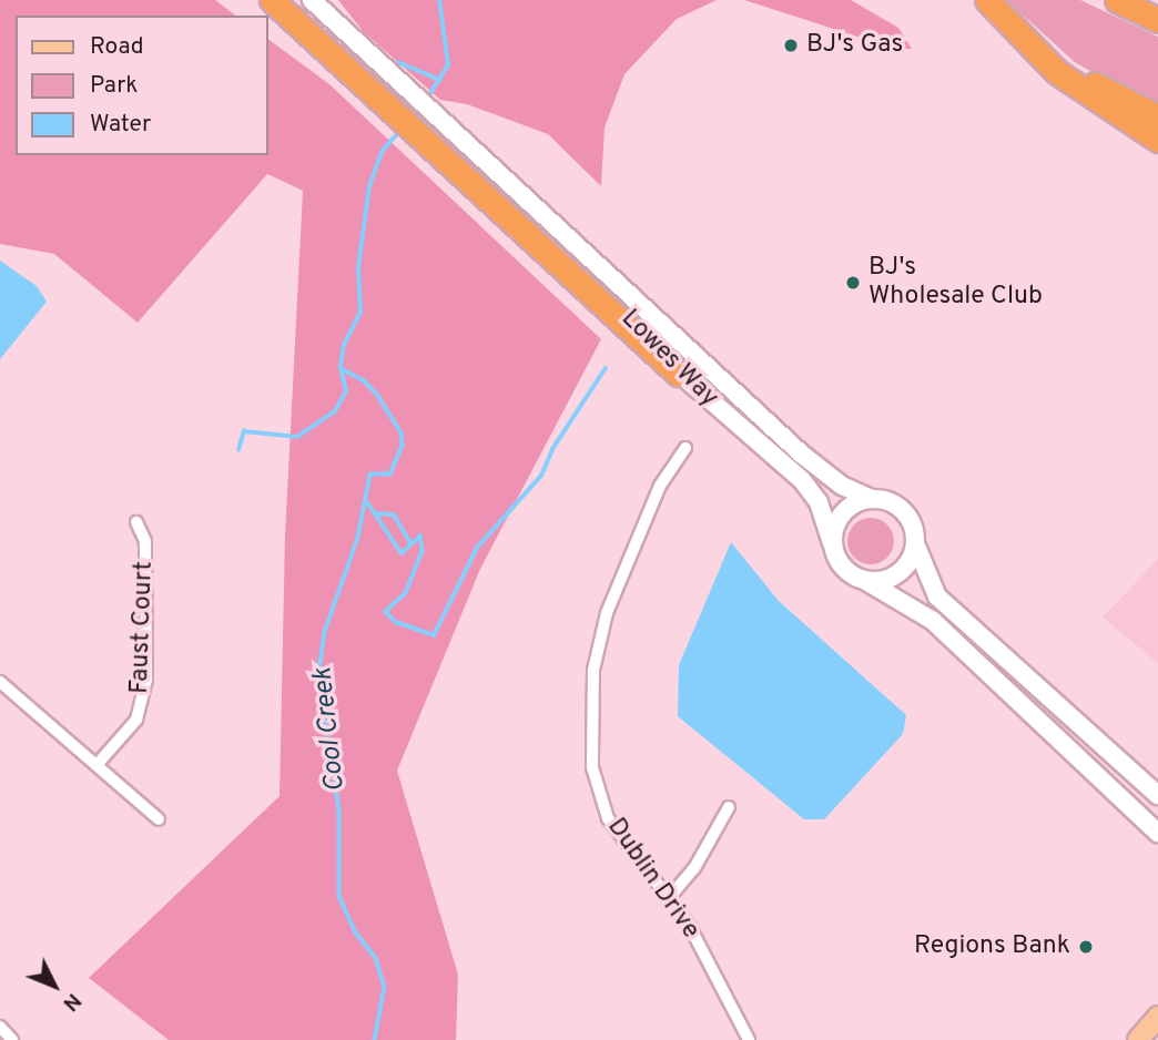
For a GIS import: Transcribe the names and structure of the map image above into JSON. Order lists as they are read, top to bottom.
{
  "streets": {
    "street": ["Lowes Way", "Faust Court", "Dublin Drive"]
  },
  "water": ["Cool Creek"],
  "places": ["BJ's Gas", "BJ's Wholesale Club", "Regions Bank"],
  "legend": ["Road", "Park", "Water"],
  "north": "bottom right"
}
